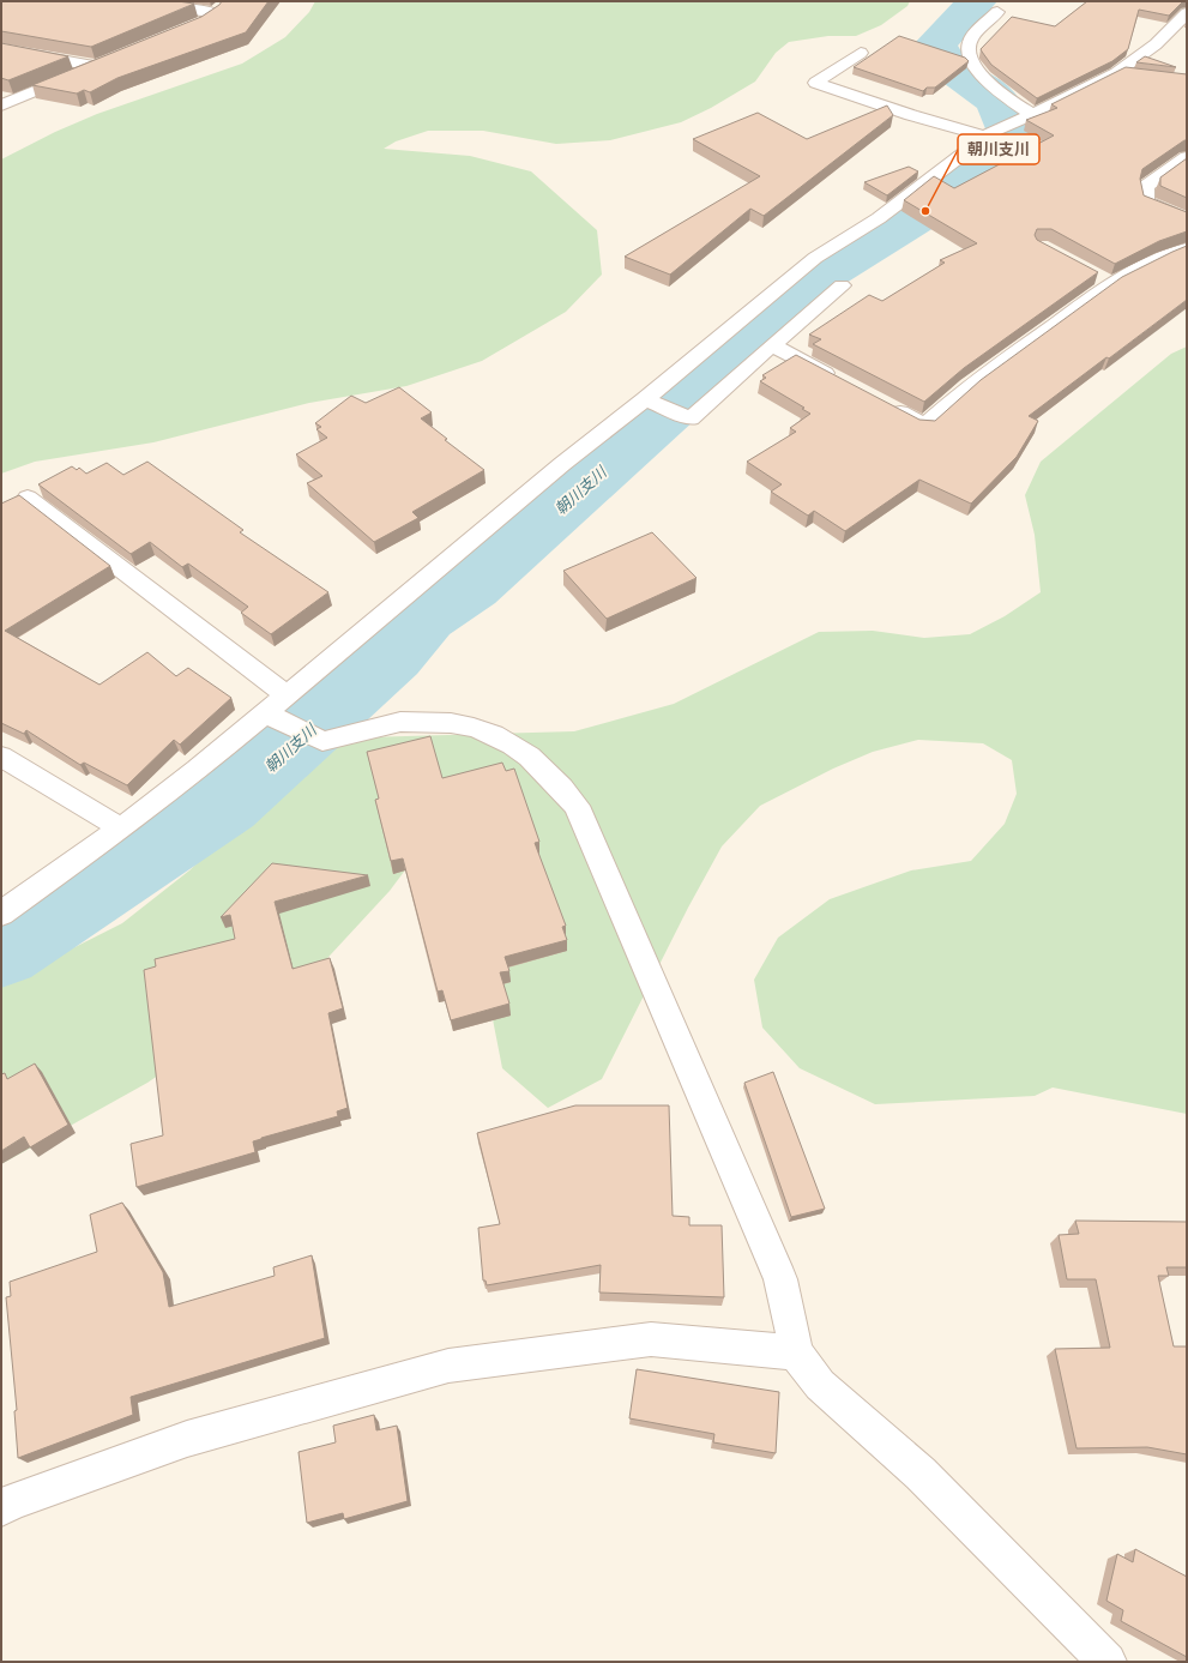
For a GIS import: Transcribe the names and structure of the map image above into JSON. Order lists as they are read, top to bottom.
{
  "water": ["朝川支川"],
  "places": ["朝川支川"]
}
